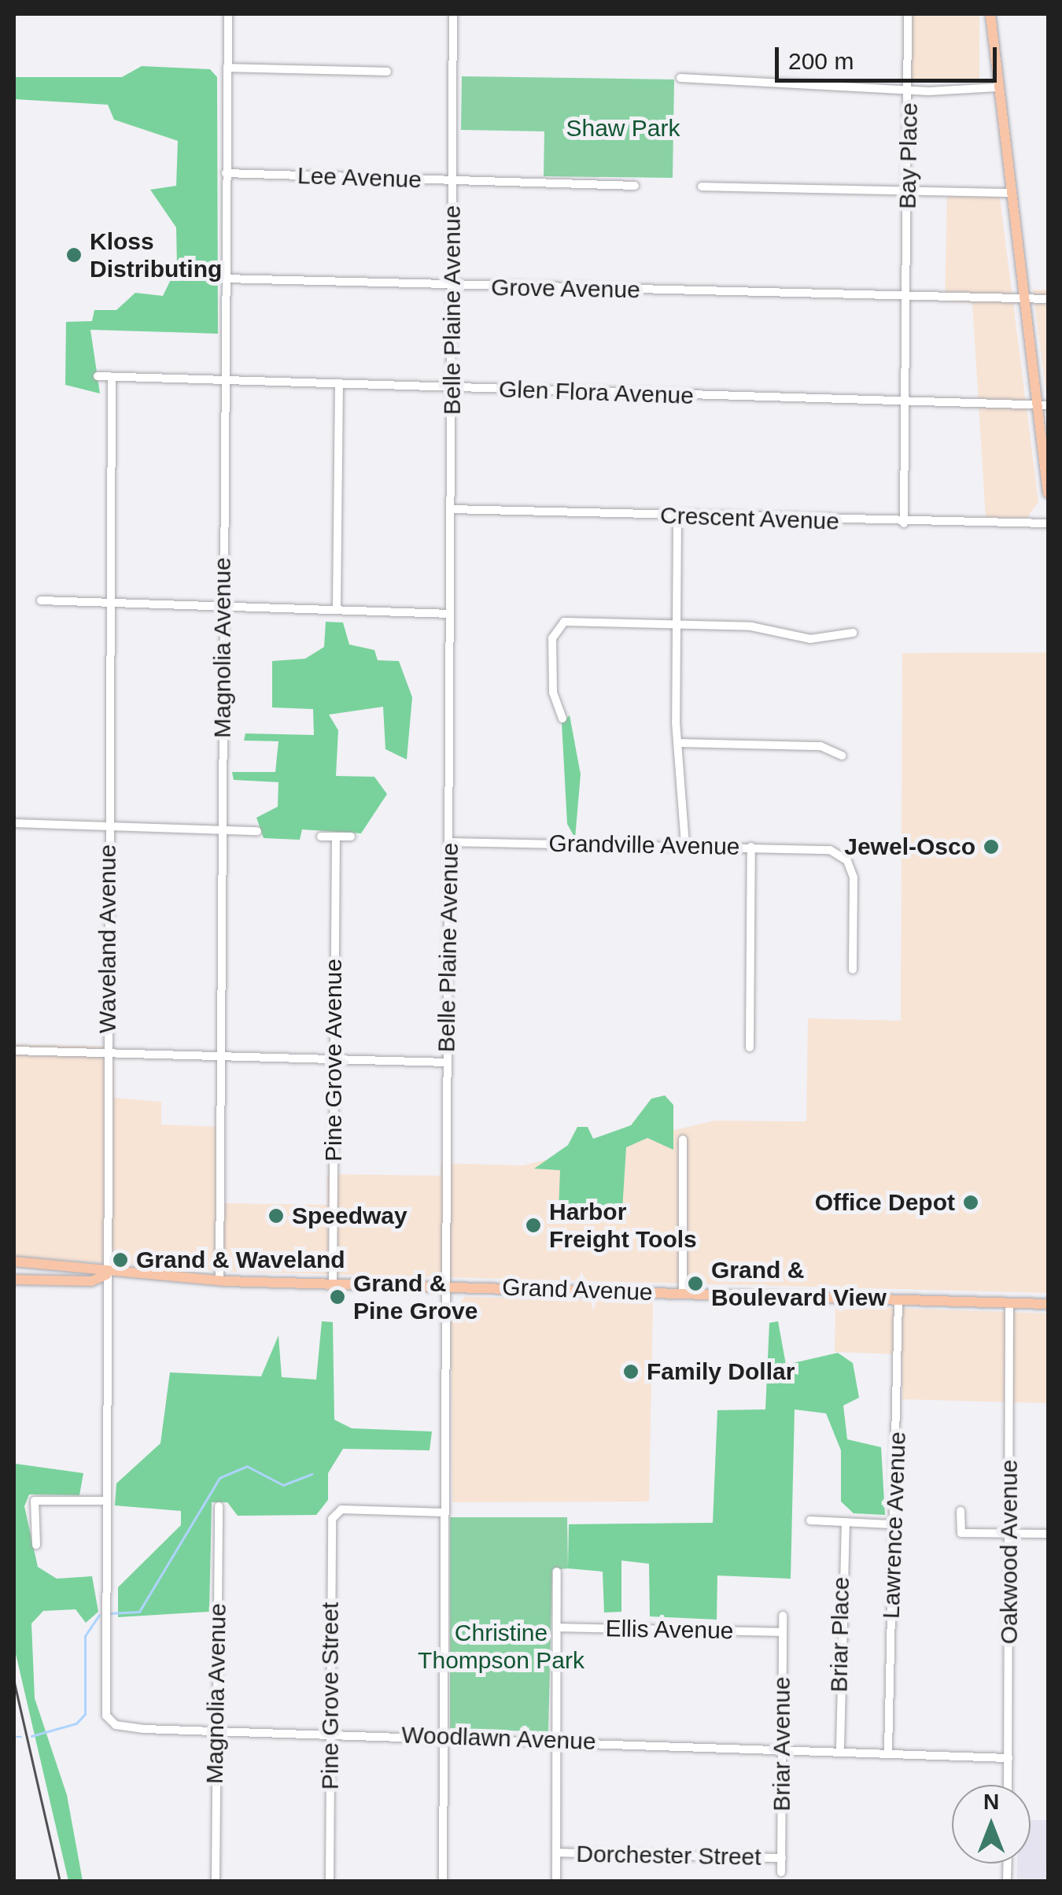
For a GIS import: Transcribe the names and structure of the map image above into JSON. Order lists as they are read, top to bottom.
{
  "streets": {
    "main road": ["Grand Avenue"],
    "street": [
      "Bay Place",
      "Lee Avenue",
      "Grove Avenue",
      "Belle Plaine Avenue",
      "Glen Flora Avenue",
      "Crescent Avenue",
      "Magnolia Avenue",
      "Grandville Avenue",
      "Waveland Avenue",
      "Pine Grove Avenue",
      "Lawrence Avenue",
      "Oakwood Avenue",
      "Ellis Avenue",
      "Briar Place",
      "Pine Grove Street",
      "Woodlawn Avenue",
      "Briar Avenue",
      "Dorchester Street"
    ]
  },
  "crossings": [
    ["Bay Place", "Grove Avenue"],
    ["Bay Place", "Glen Flora Avenue"],
    ["Lee Avenue", "Belle Plaine Avenue"],
    ["Lee Avenue", "Magnolia Avenue"],
    ["Grove Avenue", "Belle Plaine Avenue"],
    ["Grove Avenue", "Magnolia Avenue"],
    ["Belle Plaine Avenue", "Glen Flora Avenue"],
    ["Belle Plaine Avenue", "Crescent Avenue"],
    ["Belle Plaine Avenue", "Grandville Avenue"],
    ["Belle Plaine Avenue", "Grand Avenue"],
    ["Belle Plaine Avenue", "Pine Grove Street"],
    ["Belle Plaine Avenue", "Woodlawn Avenue"],
    ["Glen Flora Avenue", "Magnolia Avenue"],
    ["Glen Flora Avenue", "Waveland Avenue"],
    ["Magnolia Avenue", "Grand Avenue"],
    ["Magnolia Avenue", "Woodlawn Avenue"],
    ["Waveland Avenue", "Grand Avenue"],
    ["Waveland Avenue", "Woodlawn Avenue"],
    ["Pine Grove Avenue", "Grand Avenue"],
    ["Grand Avenue", "Lawrence Avenue"],
    ["Grand Avenue", "Oakwood Avenue"],
    ["Lawrence Avenue", "Woodlawn Avenue"],
    ["Oakwood Avenue", "Woodlawn Avenue"],
    ["Ellis Avenue", "Briar Avenue"],
    ["Briar Place", "Woodlawn Avenue"],
    ["Pine Grove Street", "Woodlawn Avenue"],
    ["Woodlawn Avenue", "Briar Avenue"],
    ["Briar Avenue", "Dorchester Street"]
  ],
  "parks": ["Shaw Park", "Christine Thompson Park"],
  "places": [
    "Kloss Distributing",
    "Jewel-Osco",
    "Office Depot",
    "Speedway",
    "Harbor Freight Tools",
    "Grand & Waveland",
    "Grand & Boulevard View",
    "Grand & Pine Grove",
    "Family Dollar"
  ],
  "scale_bar": "200 m",
  "north": "top"
}
